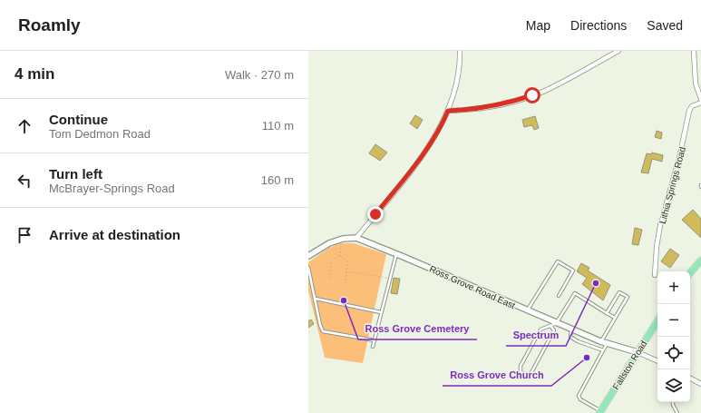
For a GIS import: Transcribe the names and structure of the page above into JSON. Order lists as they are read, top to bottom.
{
  "streets": {
    "main road": ["Fallston Road"],
    "street": ["Lithia Springs Road", "Ross Grove Road East"]
  },
  "crossings": [
    ["Ross Grove Road East", "Fallston Road"]
  ],
  "places": ["Spectrum", "Ross Grove Cemetery", "Ross Grove Church"],
  "page": {
    "header": "Roamly",
    "nav": ["Map", "Directions", "Saved"],
    "heading": ["4 min", "Walk · 270 m"],
    "list": [
      ["Continue", "Tom Dedmon Road", "110 m"],
      ["Turn left", "McBrayer-Springs Road", "160 m"],
      "Arrive at destination"
    ],
    "map_buttons": ["+", "−"]
  }
}
